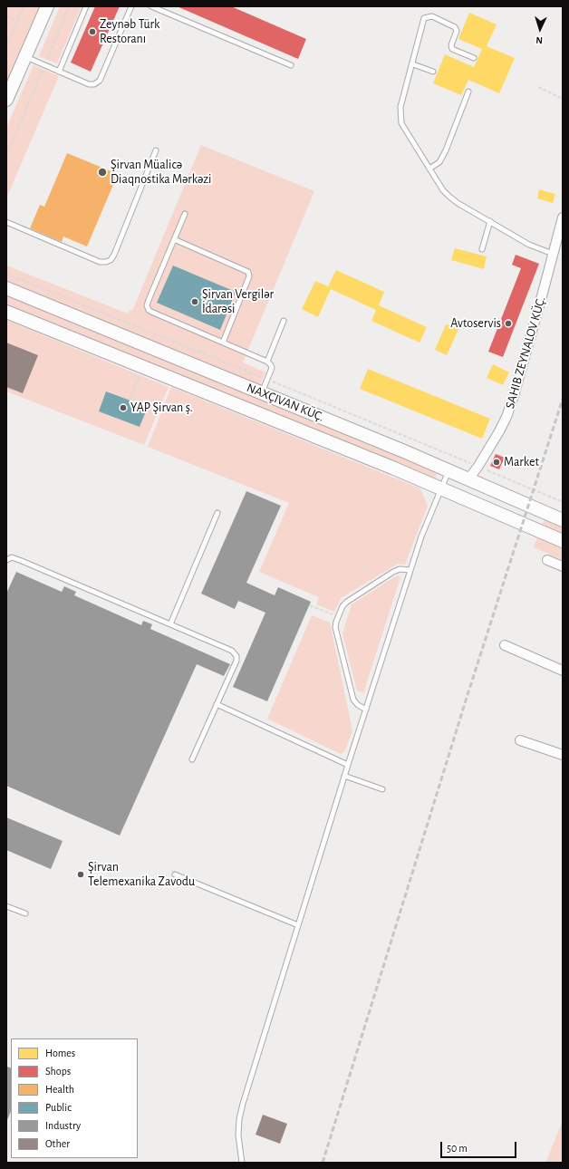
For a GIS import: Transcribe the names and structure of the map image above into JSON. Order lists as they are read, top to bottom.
{
  "streets": {
    "street": ["SAHIB ZEYNALOV KÜÇ."]
  },
  "places": [
    "Zeynəb Türk Restoranı",
    "Şirvan Müalicə Diaqnostika Mərkəzi",
    "Şirvan Vergilər İdarəsi",
    "Avtoservis",
    "YAP Şirvan ş.",
    "Market",
    "Şirvan Telemexanika Zavodu"
  ],
  "legend": [
    "Homes",
    "Shops",
    "Health",
    "Public",
    "Industry",
    "Other"
  ],
  "scale_bar": "50 m",
  "north": "bottom"
}
